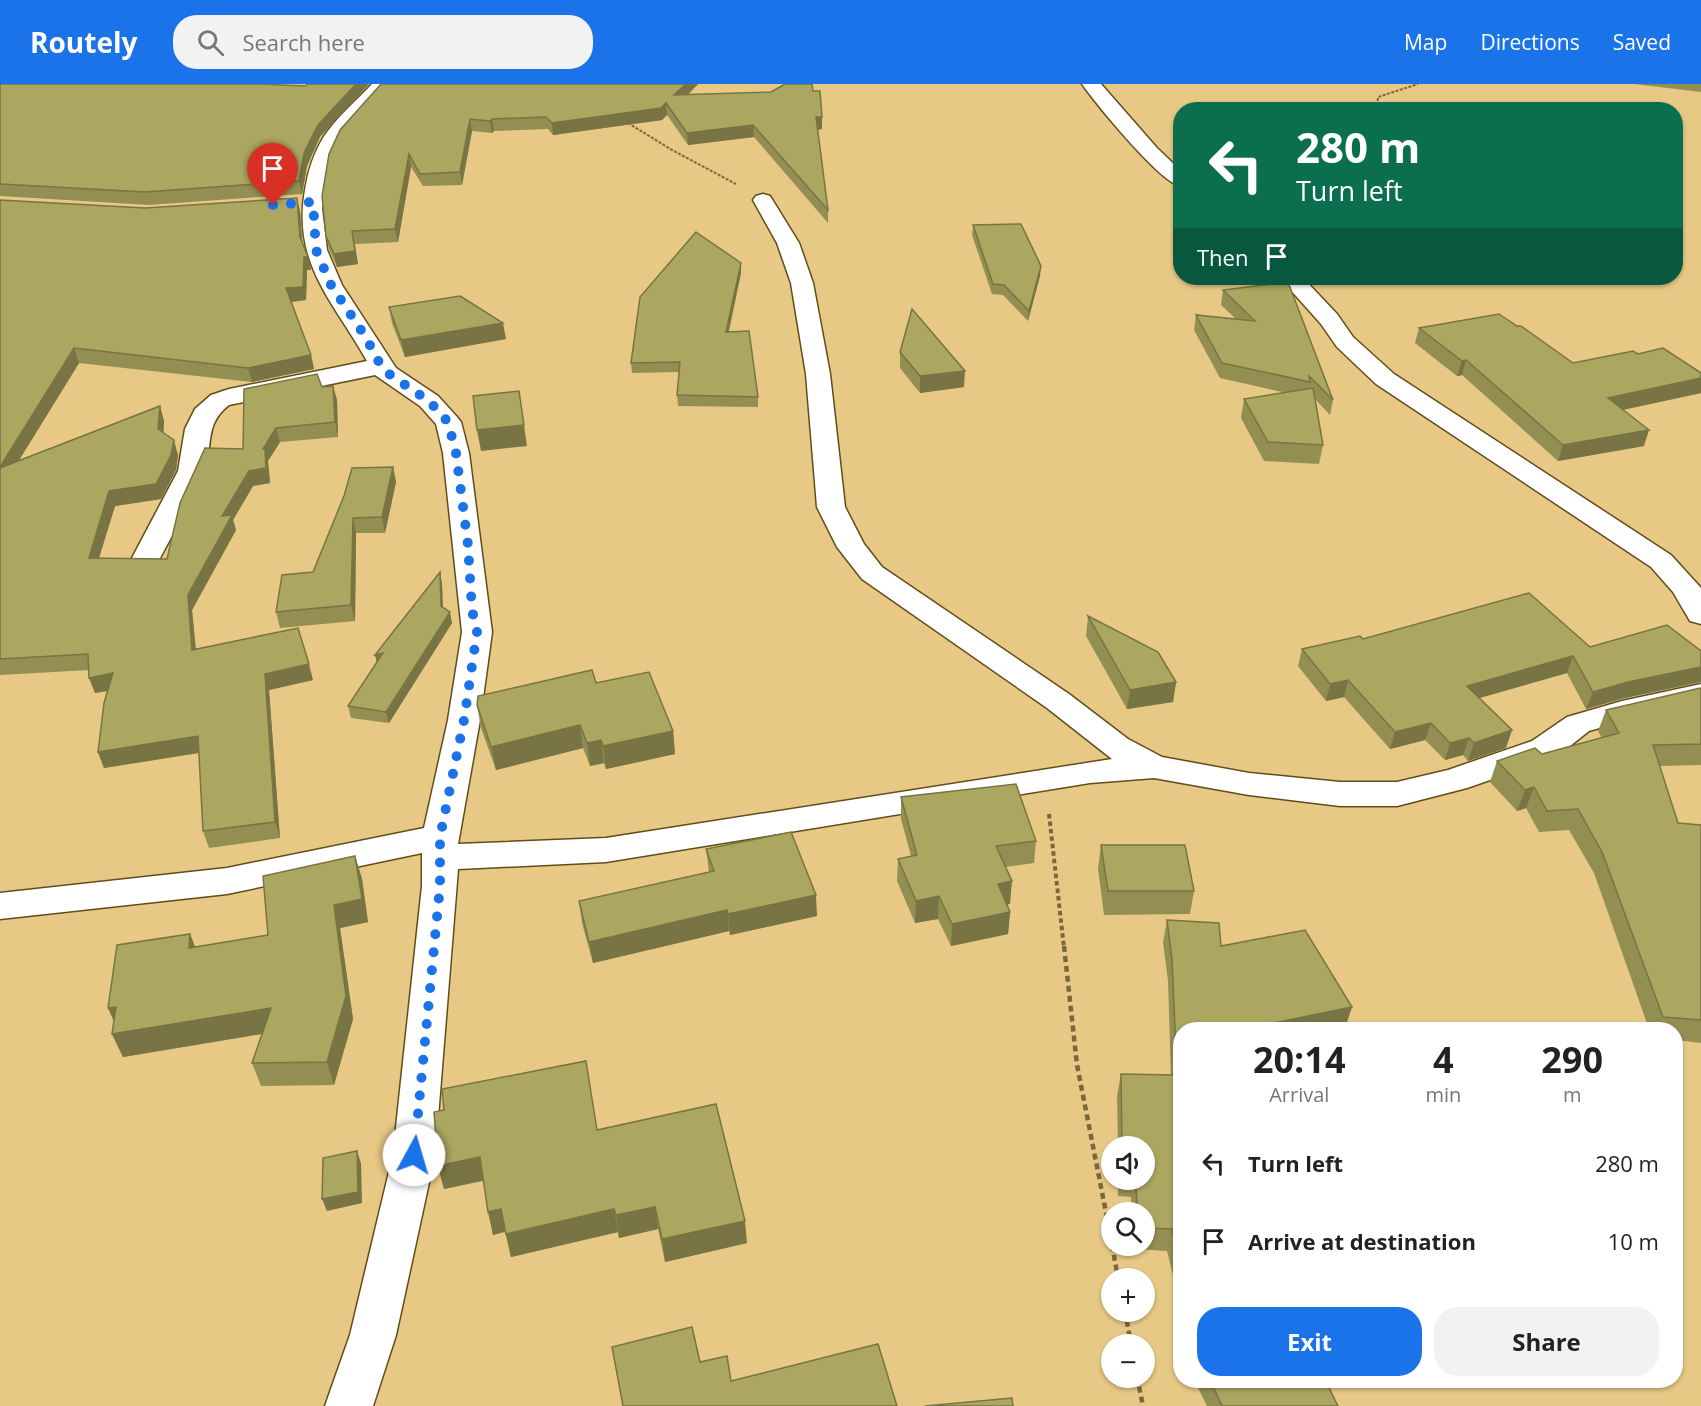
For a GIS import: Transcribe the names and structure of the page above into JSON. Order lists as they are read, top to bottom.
{
  "page": {
    "header": "Routely",
    "search": "Search here",
    "nav": ["Map", "Directions", "Saved"],
    "turn": ["280 m", "Turn left"],
    "then": "Then",
    "eta": [
      "20:14",
      "Arrival",
      "4",
      "min",
      "290",
      "m"
    ],
    "list": [
      {
        "name": "Turn left",
        "value": "280 m"
      },
      {
        "name": "Arrive at destination",
        "value": "10 m"
      }
    ],
    "map_buttons": ["+", "−"],
    "buttons": ["Exit", "Share"]
  }
}
